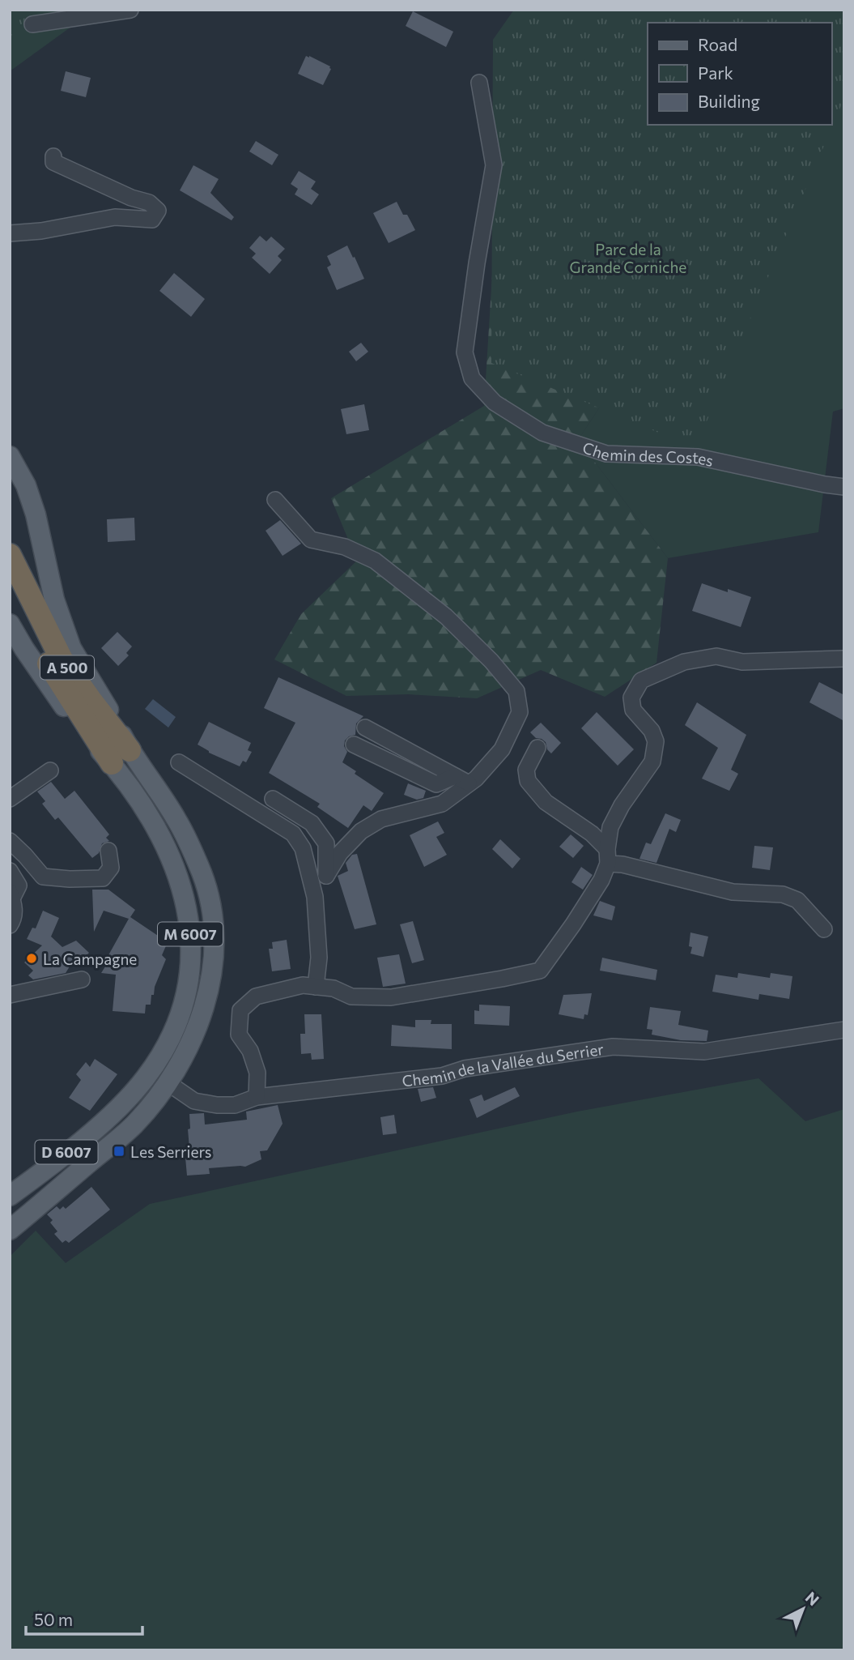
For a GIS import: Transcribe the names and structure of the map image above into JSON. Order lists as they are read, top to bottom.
{
  "streets": {
    "highway": ["A 500"],
    "main road": ["M 6007", "D 6007"],
    "street": ["Chemin des Costes", "Chemin de la Vallée du Serrier"]
  },
  "crossings": [
    ["A 500", "M 6007"],
    ["M 6007", "Chemin de la Vallée du Serrier"],
    ["M 6007", "D 6007"],
    ["Chemin de la Vallée du Serrier", "D 6007"]
  ],
  "parks": ["Parc de la Grande Corniche"],
  "places": {
    "other": ["La Campagne"],
    "transit": ["Les Serriers"]
  },
  "legend": ["Road", "Park", "Building"],
  "scale_bar": "50 m",
  "north": "top right"
}
